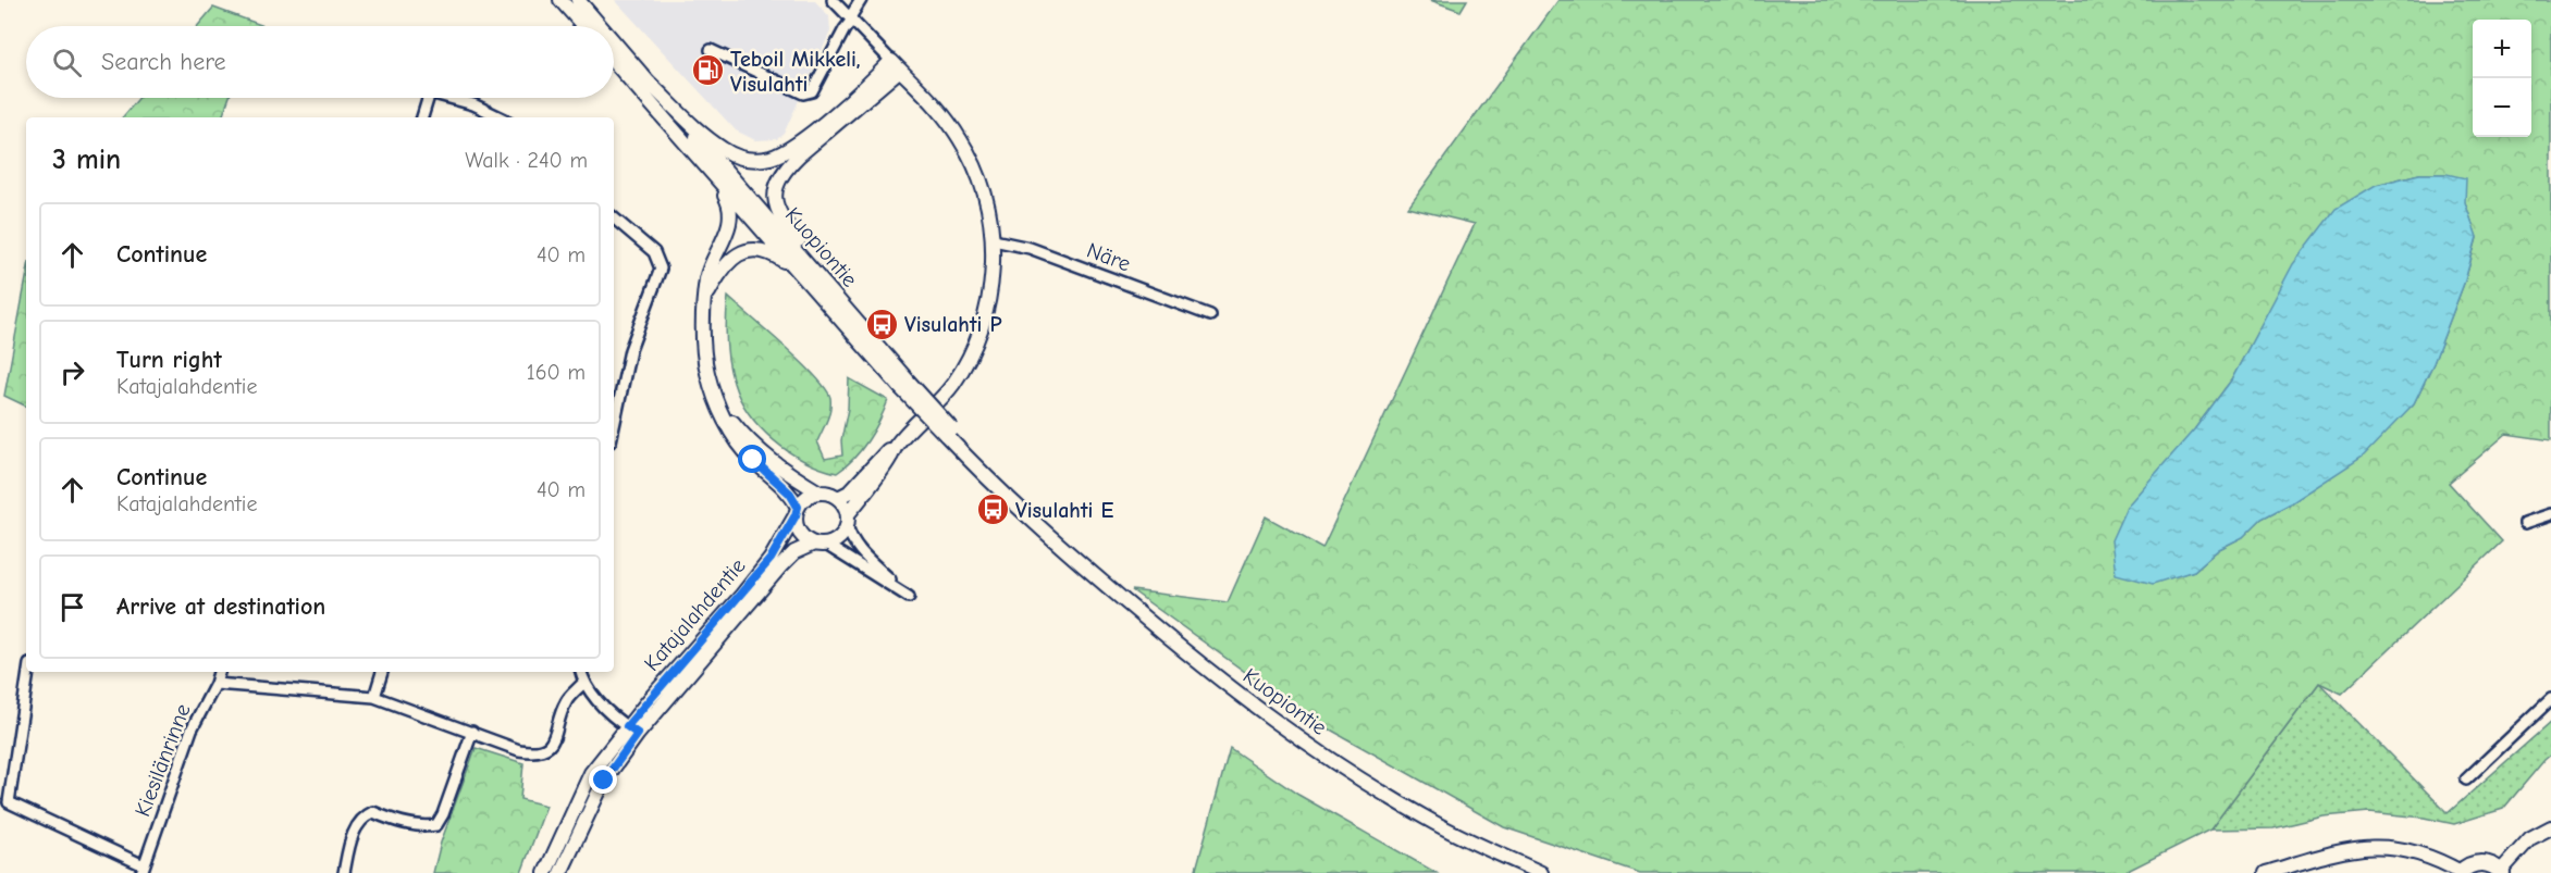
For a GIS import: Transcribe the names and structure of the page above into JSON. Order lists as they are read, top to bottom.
{
  "streets": {
    "street": [
      "Kuopiontie",
      "Näre",
      "Katajalahdentie",
      "Kiesilänrinne"
    ]
  },
  "places": {
    "fuel station": ["Teboil Mikkeli, Visulahti"],
    "bus stop": ["Visulahti P", "Visulahti E"]
  },
  "page": {
    "map_buttons": ["+", "−"],
    "search": "Search here",
    "heading": ["3 min", "Walk · 240 m"],
    "list": [
      ["Continue", "40 m"],
      ["Turn right", "Katajalahdentie", "160 m"],
      ["Continue", "Katajalahdentie", "40 m"],
      "Arrive at destination"
    ]
  }
}
